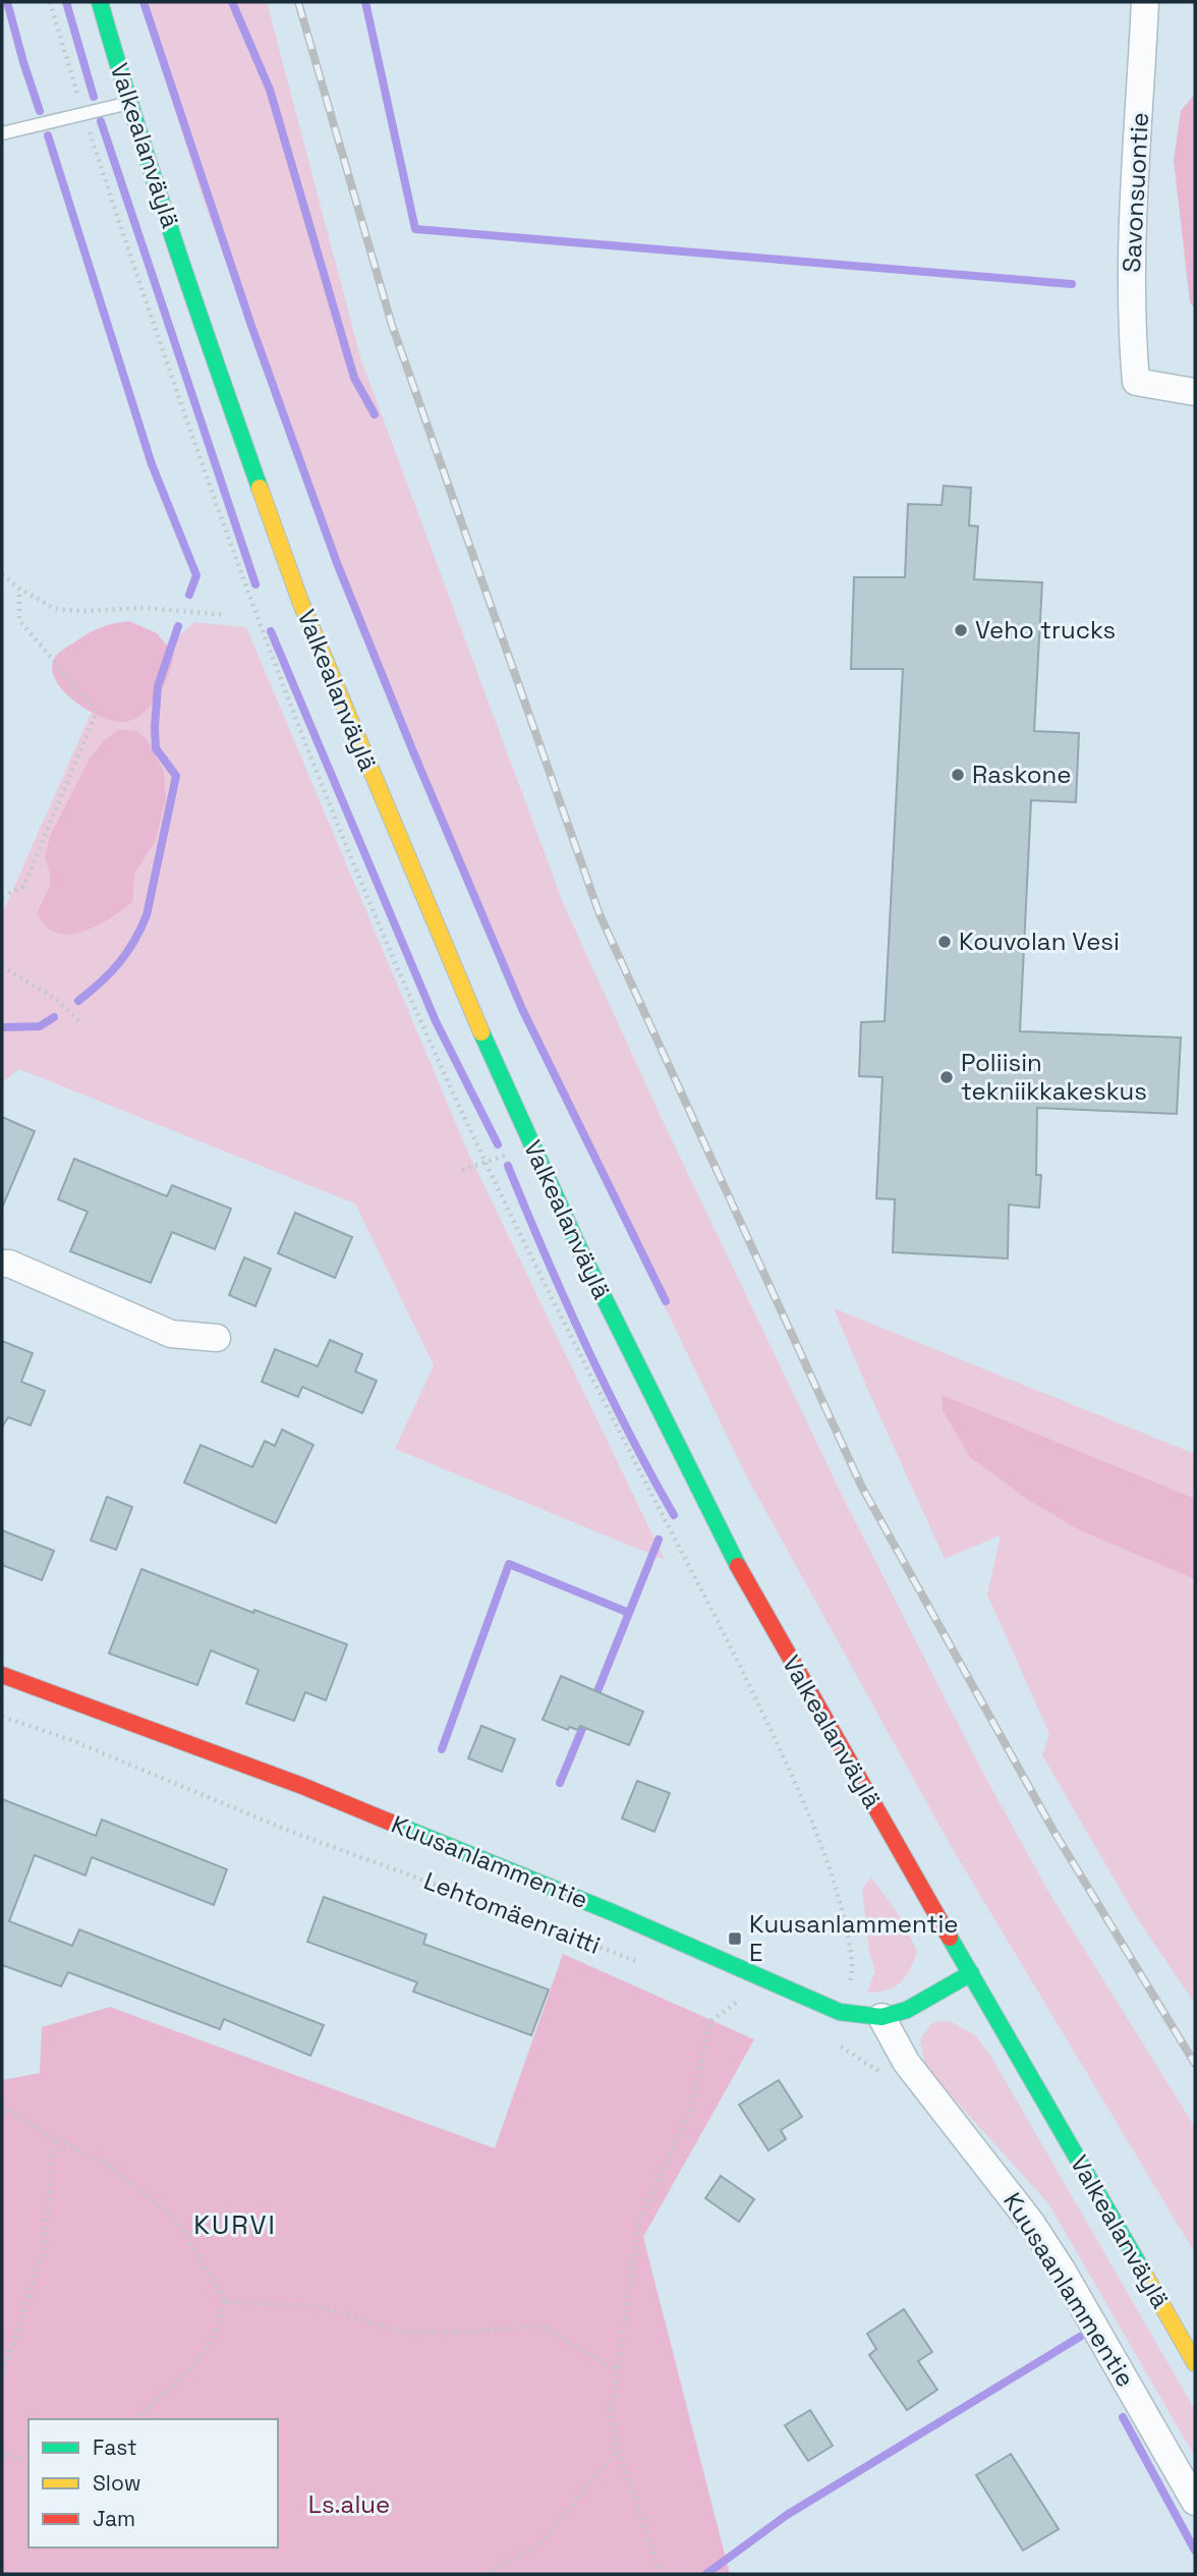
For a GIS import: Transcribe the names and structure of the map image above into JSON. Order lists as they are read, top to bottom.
{
  "streets": {
    "main road": ["Valkealanväylä", "Kuusanlammentie"],
    "street": ["Savonsuontie", "Kuusaanlammentie"],
    "path": ["Lehtomäenraitti"]
  },
  "crossings": [
    ["Valkealanväylä", "Kuusanlammentie"],
    ["Kuusanlammentie", "Kuusaanlammentie"]
  ],
  "districts": ["KURVI"],
  "parks": ["Ls.alue"],
  "places": {
    "other": [
      "Veho trucks",
      "Raskone",
      "Kouvolan Vesi",
      "Poliisin tekniikkakeskus"
    ],
    "transit": ["Kuusanlammentie E"]
  },
  "legend": ["Fast", "Slow", "Jam"]
}
